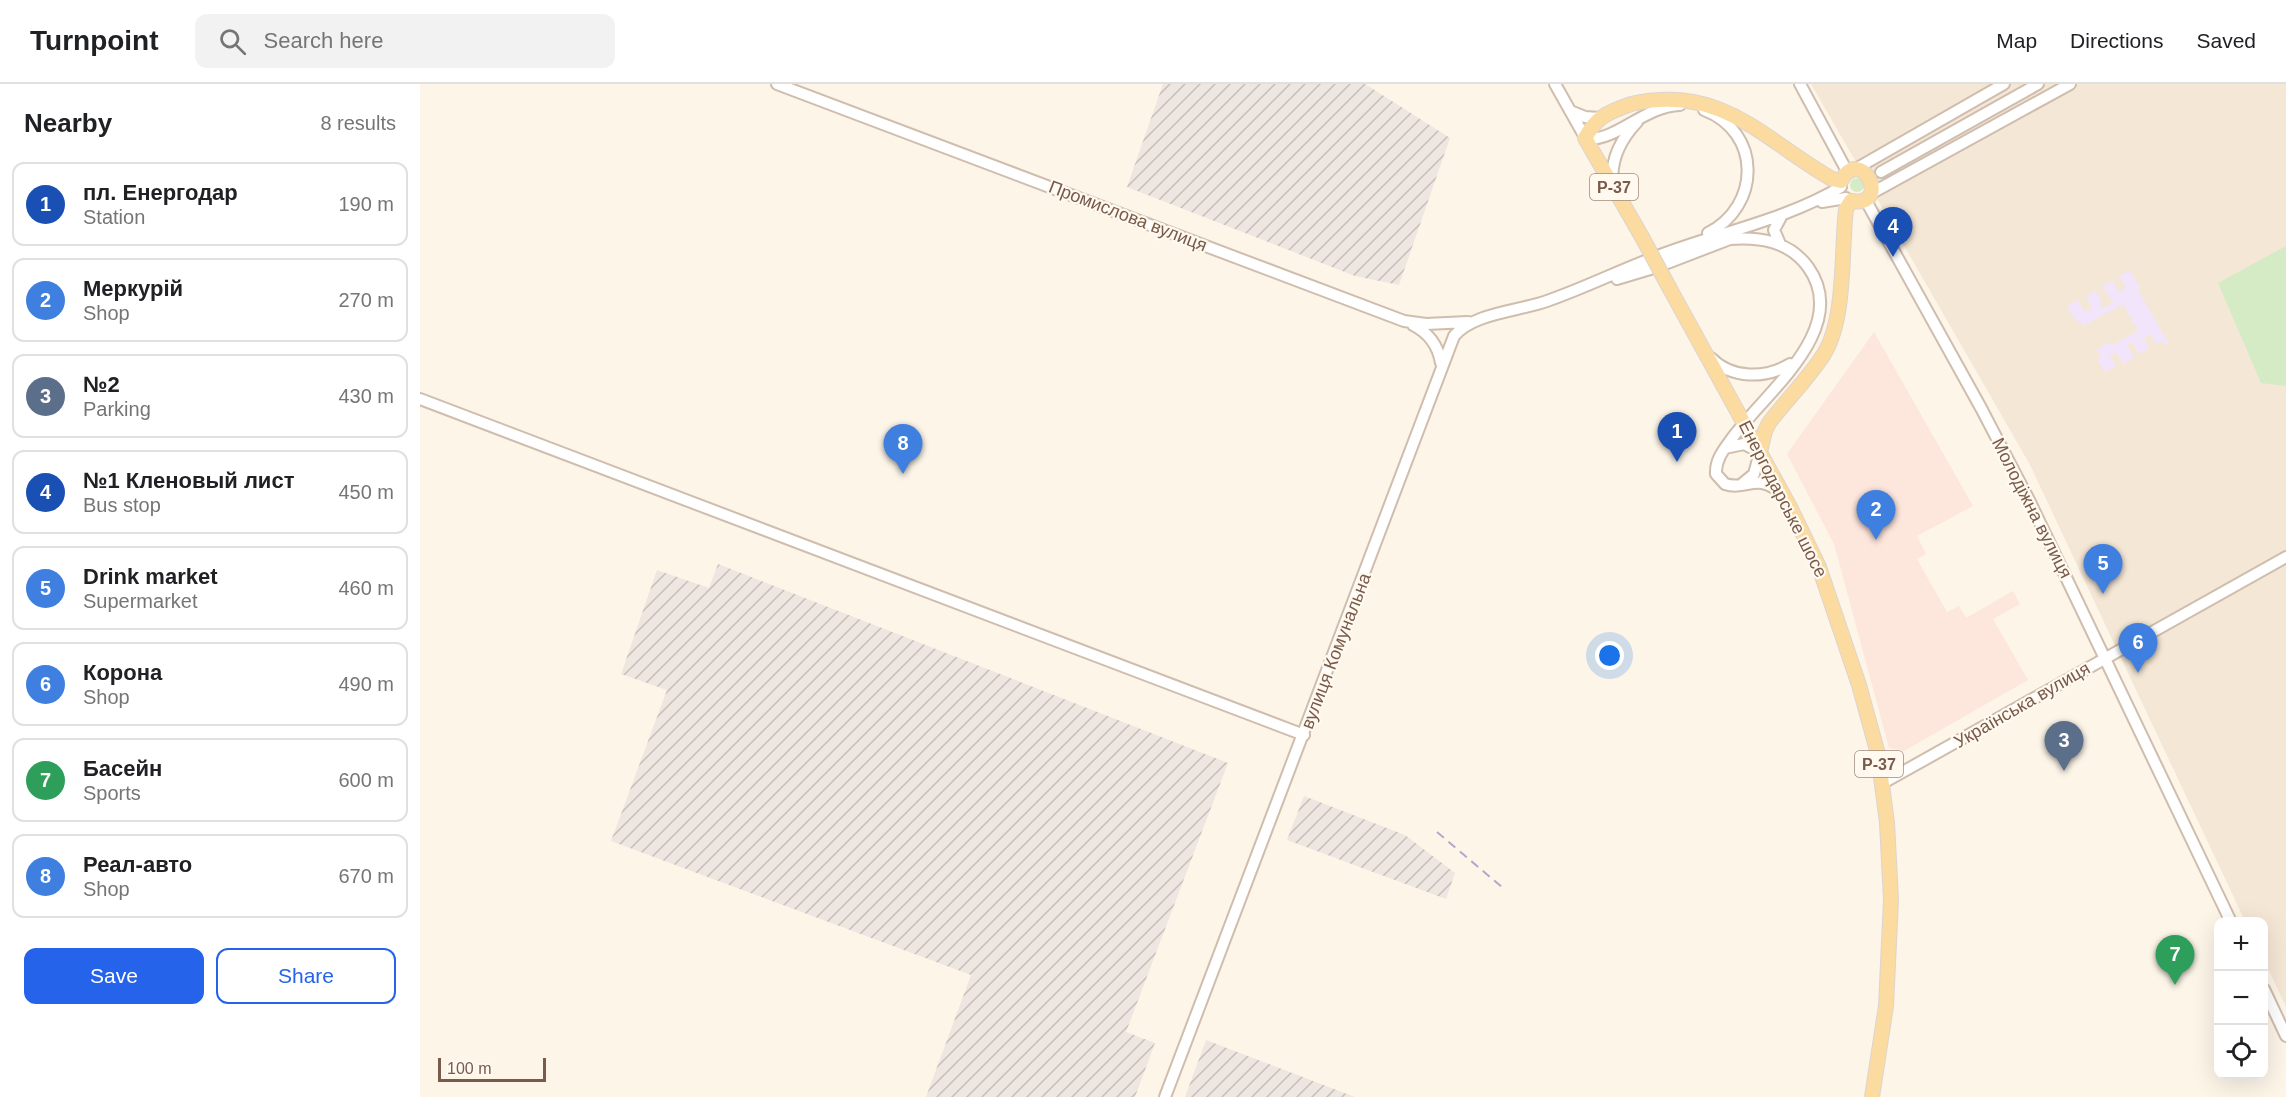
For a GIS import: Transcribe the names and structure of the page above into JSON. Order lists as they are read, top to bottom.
{
  "streets": {
    "main road": ["Р-37", "Енергодарське шосе"],
    "street": [
      "Промислова вулиця",
      "Молодіжна вулиця",
      "вулиця Комунальна",
      "Українська вулиця"
    ]
  },
  "crossings": [
    ["Промислова вулиця", "вулиця Комунальна"],
    ["Енергодарське шосе", "Українська вулиця"],
    ["Молодіжна вулиця", "Українська вулиця"]
  ],
  "scale_bar": "100 m",
  "page": {
    "header": "Turnpoint",
    "search": "Search here",
    "nav": ["Map", "Directions", "Saved"],
    "heading": ["Nearby", "8 results"],
    "list": [
      {
        "mark": "1",
        "name": "пл. Енергодар",
        "note": "Station",
        "value": "190 m"
      },
      {
        "mark": "2",
        "name": "Меркурій",
        "note": "Shop",
        "value": "270 m"
      },
      {
        "mark": "3",
        "name": "№2",
        "note": "Parking",
        "value": "430 m"
      },
      {
        "mark": "4",
        "name": "№1 Кленовый лист",
        "note": "Bus stop",
        "value": "450 m"
      },
      {
        "mark": "5",
        "name": "Drink market",
        "note": "Supermarket",
        "value": "460 m"
      },
      {
        "mark": "6",
        "name": "Корона",
        "note": "Shop",
        "value": "490 m"
      },
      {
        "mark": "7",
        "name": "Басейн",
        "note": "Sports",
        "value": "600 m"
      },
      {
        "mark": "8",
        "name": "Реал-авто",
        "note": "Shop",
        "value": "670 m"
      }
    ],
    "pins": [
      "4",
      "1",
      "8",
      "2",
      "5",
      "6",
      "3",
      "7"
    ],
    "map_buttons": ["+", "−"],
    "buttons": ["Save", "Share"],
    "scale": "100 m"
  }
}
